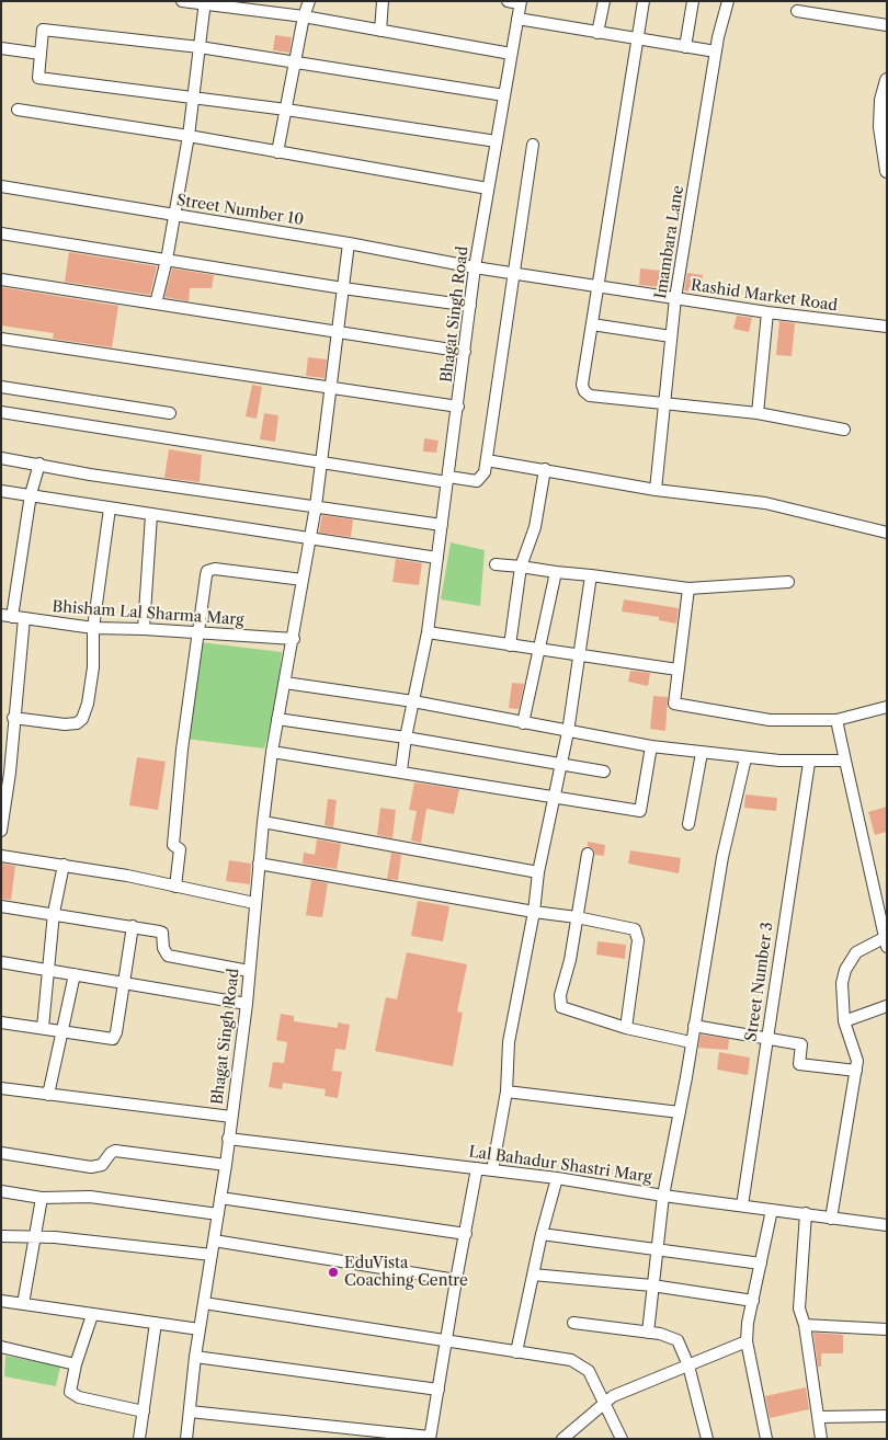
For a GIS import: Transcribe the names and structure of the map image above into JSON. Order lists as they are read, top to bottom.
{
  "streets": {
    "street": [
      "Street Number 10",
      "Imambara Lane",
      "Rashid Market Road",
      "Bhagat Singh Road",
      "Bhisham Lal Sharma Marg",
      "Street Number 3",
      "Lal Bahadur Shastri Marg"
    ]
  },
  "crossings": [
    ["Street Number 10", "Rashid Market Road"],
    ["Street Number 10", "Bhagat Singh Road"],
    ["Imambara Lane", "Rashid Market Road"],
    ["Rashid Market Road", "Bhagat Singh Road"],
    ["Bhagat Singh Road", "Bhisham Lal Sharma Marg"],
    ["Bhagat Singh Road", "Lal Bahadur Shastri Marg"],
    ["Street Number 3", "Lal Bahadur Shastri Marg"]
  ],
  "places": ["EduVista Coaching Centre"]
}
